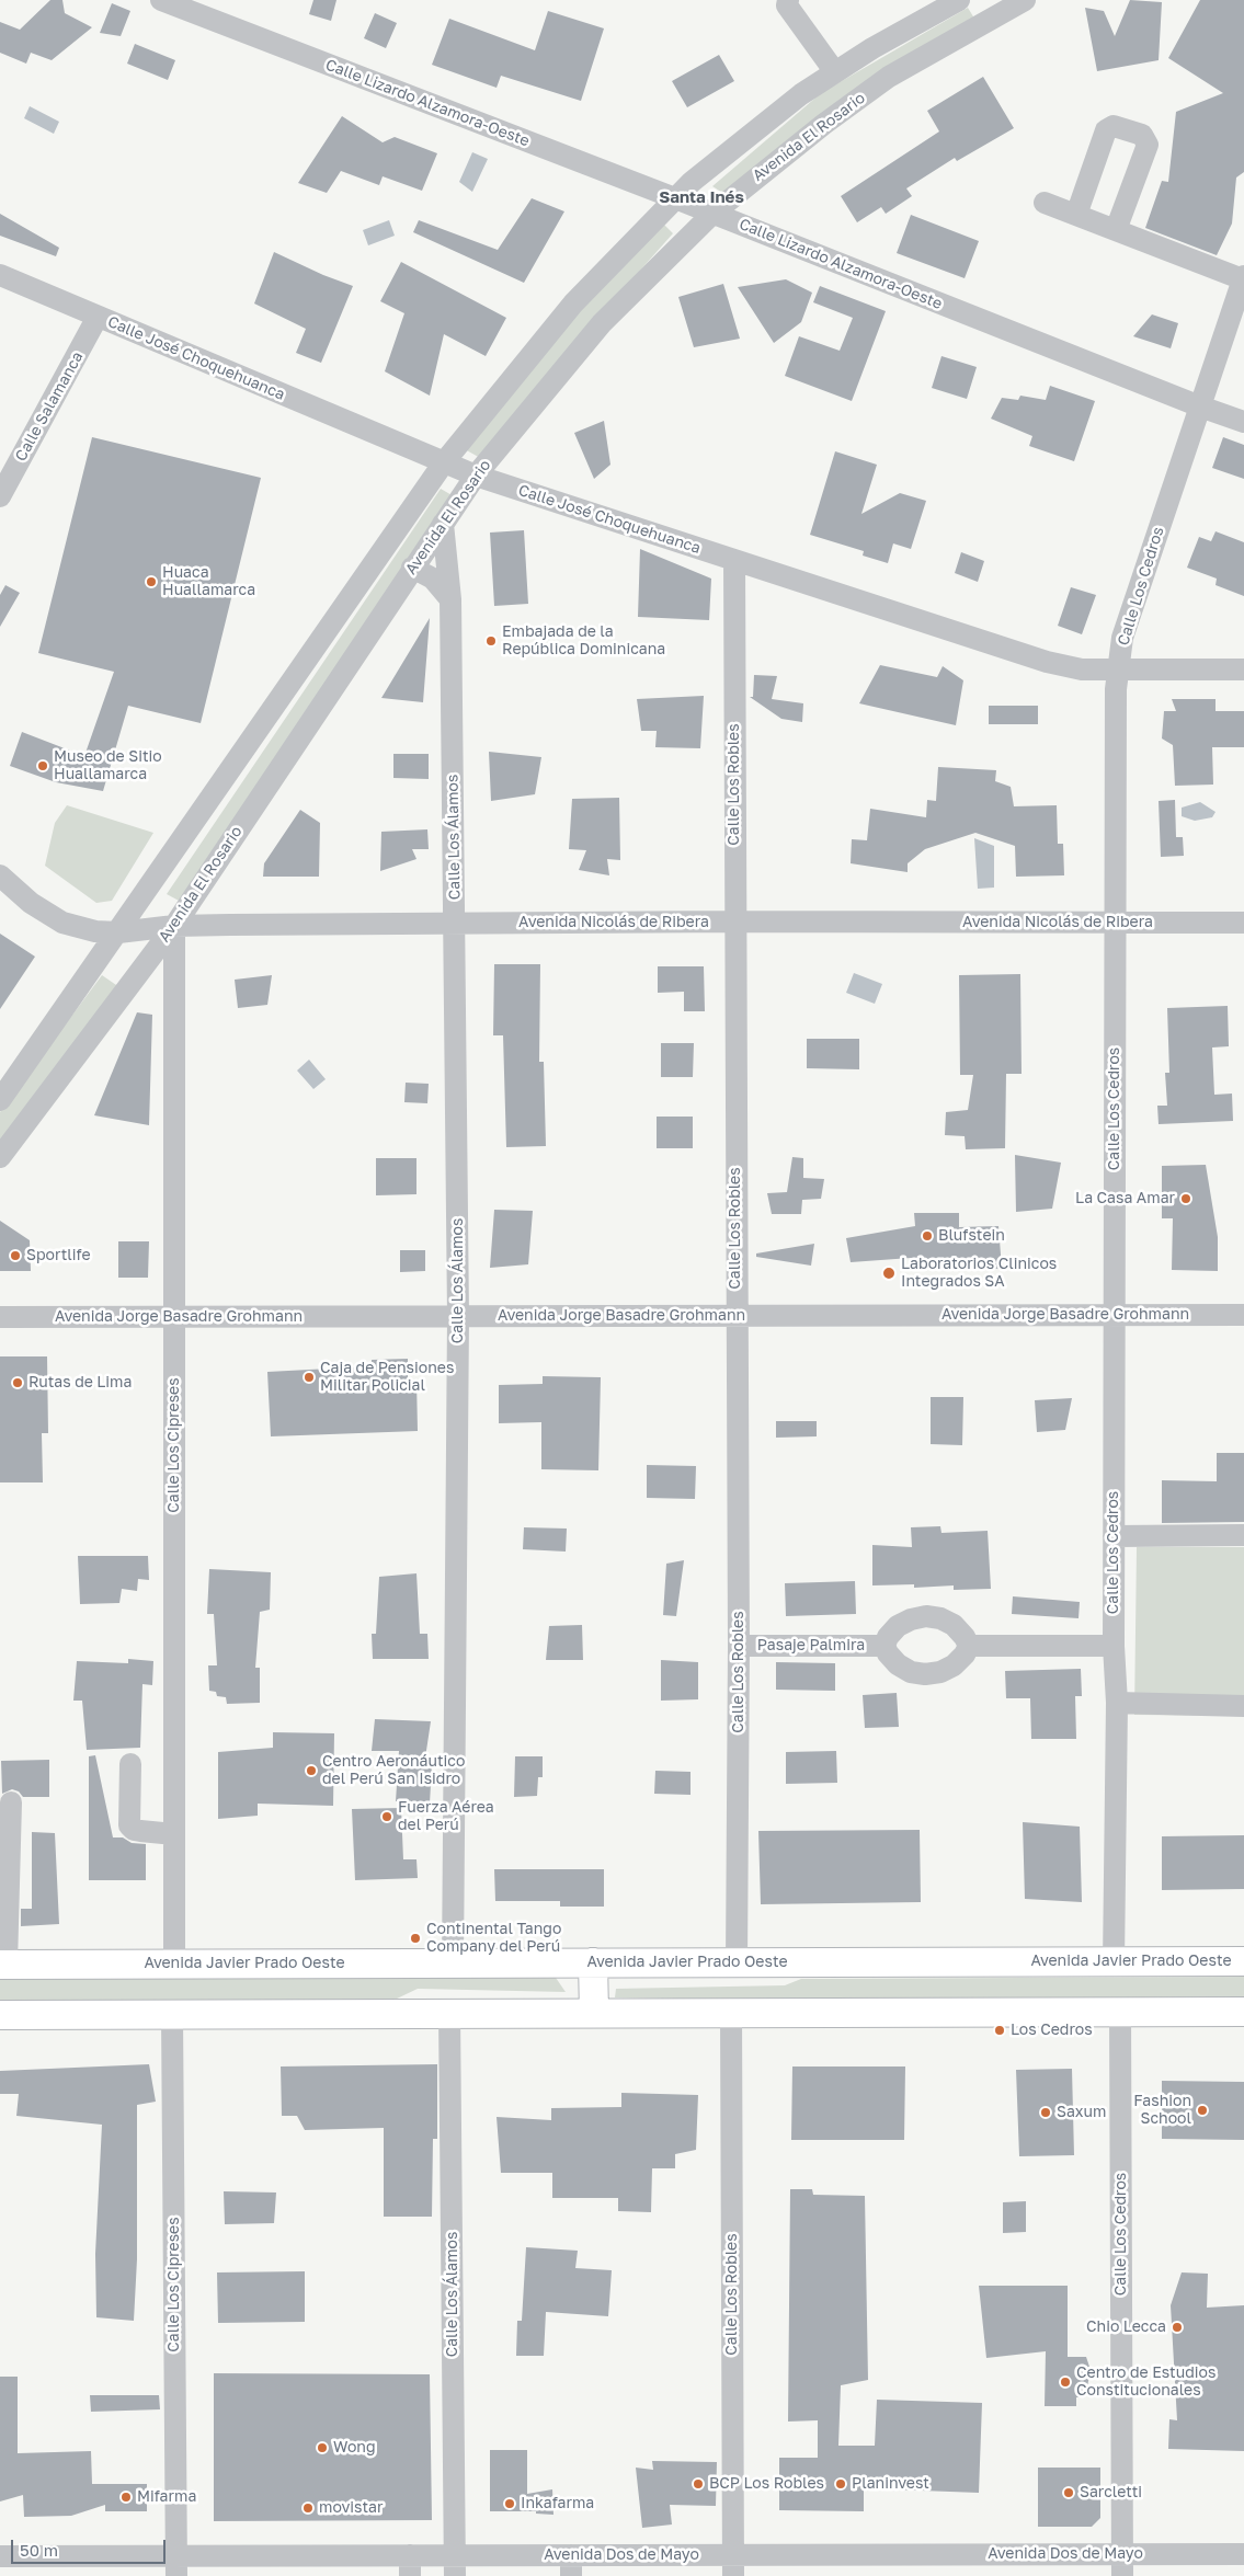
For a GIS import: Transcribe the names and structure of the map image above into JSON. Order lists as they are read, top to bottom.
{
  "streets": {
    "main road": ["Avenida Javier Prado Oeste"],
    "street": [
      "Calle Lizardo Alzamora-Oeste",
      "Avenida El Rosario",
      "Calle José Choquehuanca",
      "Calle Salamanca",
      "Calle Los Cedros",
      "Calle Los Robles",
      "Calle Los Álamos",
      "Avenida Nicolás de Ribera",
      "Avenida Jorge Basadre Grohmann",
      "Calle Los Cipreses",
      "Pasaje Palmira",
      "Avenida Dos de Mayo"
    ]
  },
  "crossings": [
    ["Calle Lizardo Alzamora-Oeste", "Avenida El Rosario"],
    ["Calle Lizardo Alzamora-Oeste", "Calle Los Cedros"],
    ["Avenida El Rosario", "Calle José Choquehuanca"],
    ["Avenida El Rosario", "Calle Los Álamos"],
    ["Avenida El Rosario", "Avenida Nicolás de Ribera"],
    ["Avenida El Rosario", "Calle Los Cipreses"],
    ["Calle José Choquehuanca", "Calle Salamanca"],
    ["Calle José Choquehuanca", "Calle Los Cedros"],
    ["Calle José Choquehuanca", "Calle Los Robles"],
    ["Calle Los Cedros", "Avenida Nicolás de Ribera"],
    ["Calle Los Cedros", "Avenida Jorge Basadre Grohmann"],
    ["Calle Los Cedros", "Avenida Javier Prado Oeste"],
    ["Calle Los Cedros", "Avenida Dos de Mayo"],
    ["Calle Los Robles", "Avenida Nicolás de Ribera"],
    ["Calle Los Robles", "Avenida Jorge Basadre Grohmann"],
    ["Calle Los Robles", "Pasaje Palmira"],
    ["Calle Los Robles", "Avenida Javier Prado Oeste"],
    ["Calle Los Robles", "Avenida Dos de Mayo"],
    ["Calle Los Álamos", "Avenida Nicolás de Ribera"],
    ["Calle Los Álamos", "Avenida Jorge Basadre Grohmann"],
    ["Calle Los Álamos", "Avenida Javier Prado Oeste"],
    ["Calle Los Álamos", "Avenida Dos de Mayo"],
    ["Avenida Nicolás de Ribera", "Calle Los Cipreses"],
    ["Avenida Jorge Basadre Grohmann", "Calle Los Cipreses"],
    ["Calle Los Cipreses", "Avenida Javier Prado Oeste"],
    ["Calle Los Cipreses", "Avenida Dos de Mayo"]
  ],
  "districts": ["Santa Inés"],
  "places": [
    "Huaca Huallamarca",
    "Embajada de la República Dominicana",
    "Museo de Sitio Huallamarca",
    "La Casa Amar",
    "Blufstein",
    "Sportlife",
    "Laboratorios Clinicos Integrados SA",
    "Caja de Pensiones Militar Policial",
    "Rutas de Lima",
    "Centro Aeronáutico del Perú San Isidro",
    "Fuerza Aérea del Perú",
    "Continental Tango Company del Perú",
    "Los Cedros",
    "Fashion School",
    "Saxum",
    "Chio Lecca",
    "Centro de Estudios Constitucionales",
    "Wong",
    "BCP Los Robles",
    "Planinvest",
    "Sarcletti",
    "Mifarma",
    "Inkafarma",
    "movistar"
  ],
  "scale_bar": "50 m"
}
